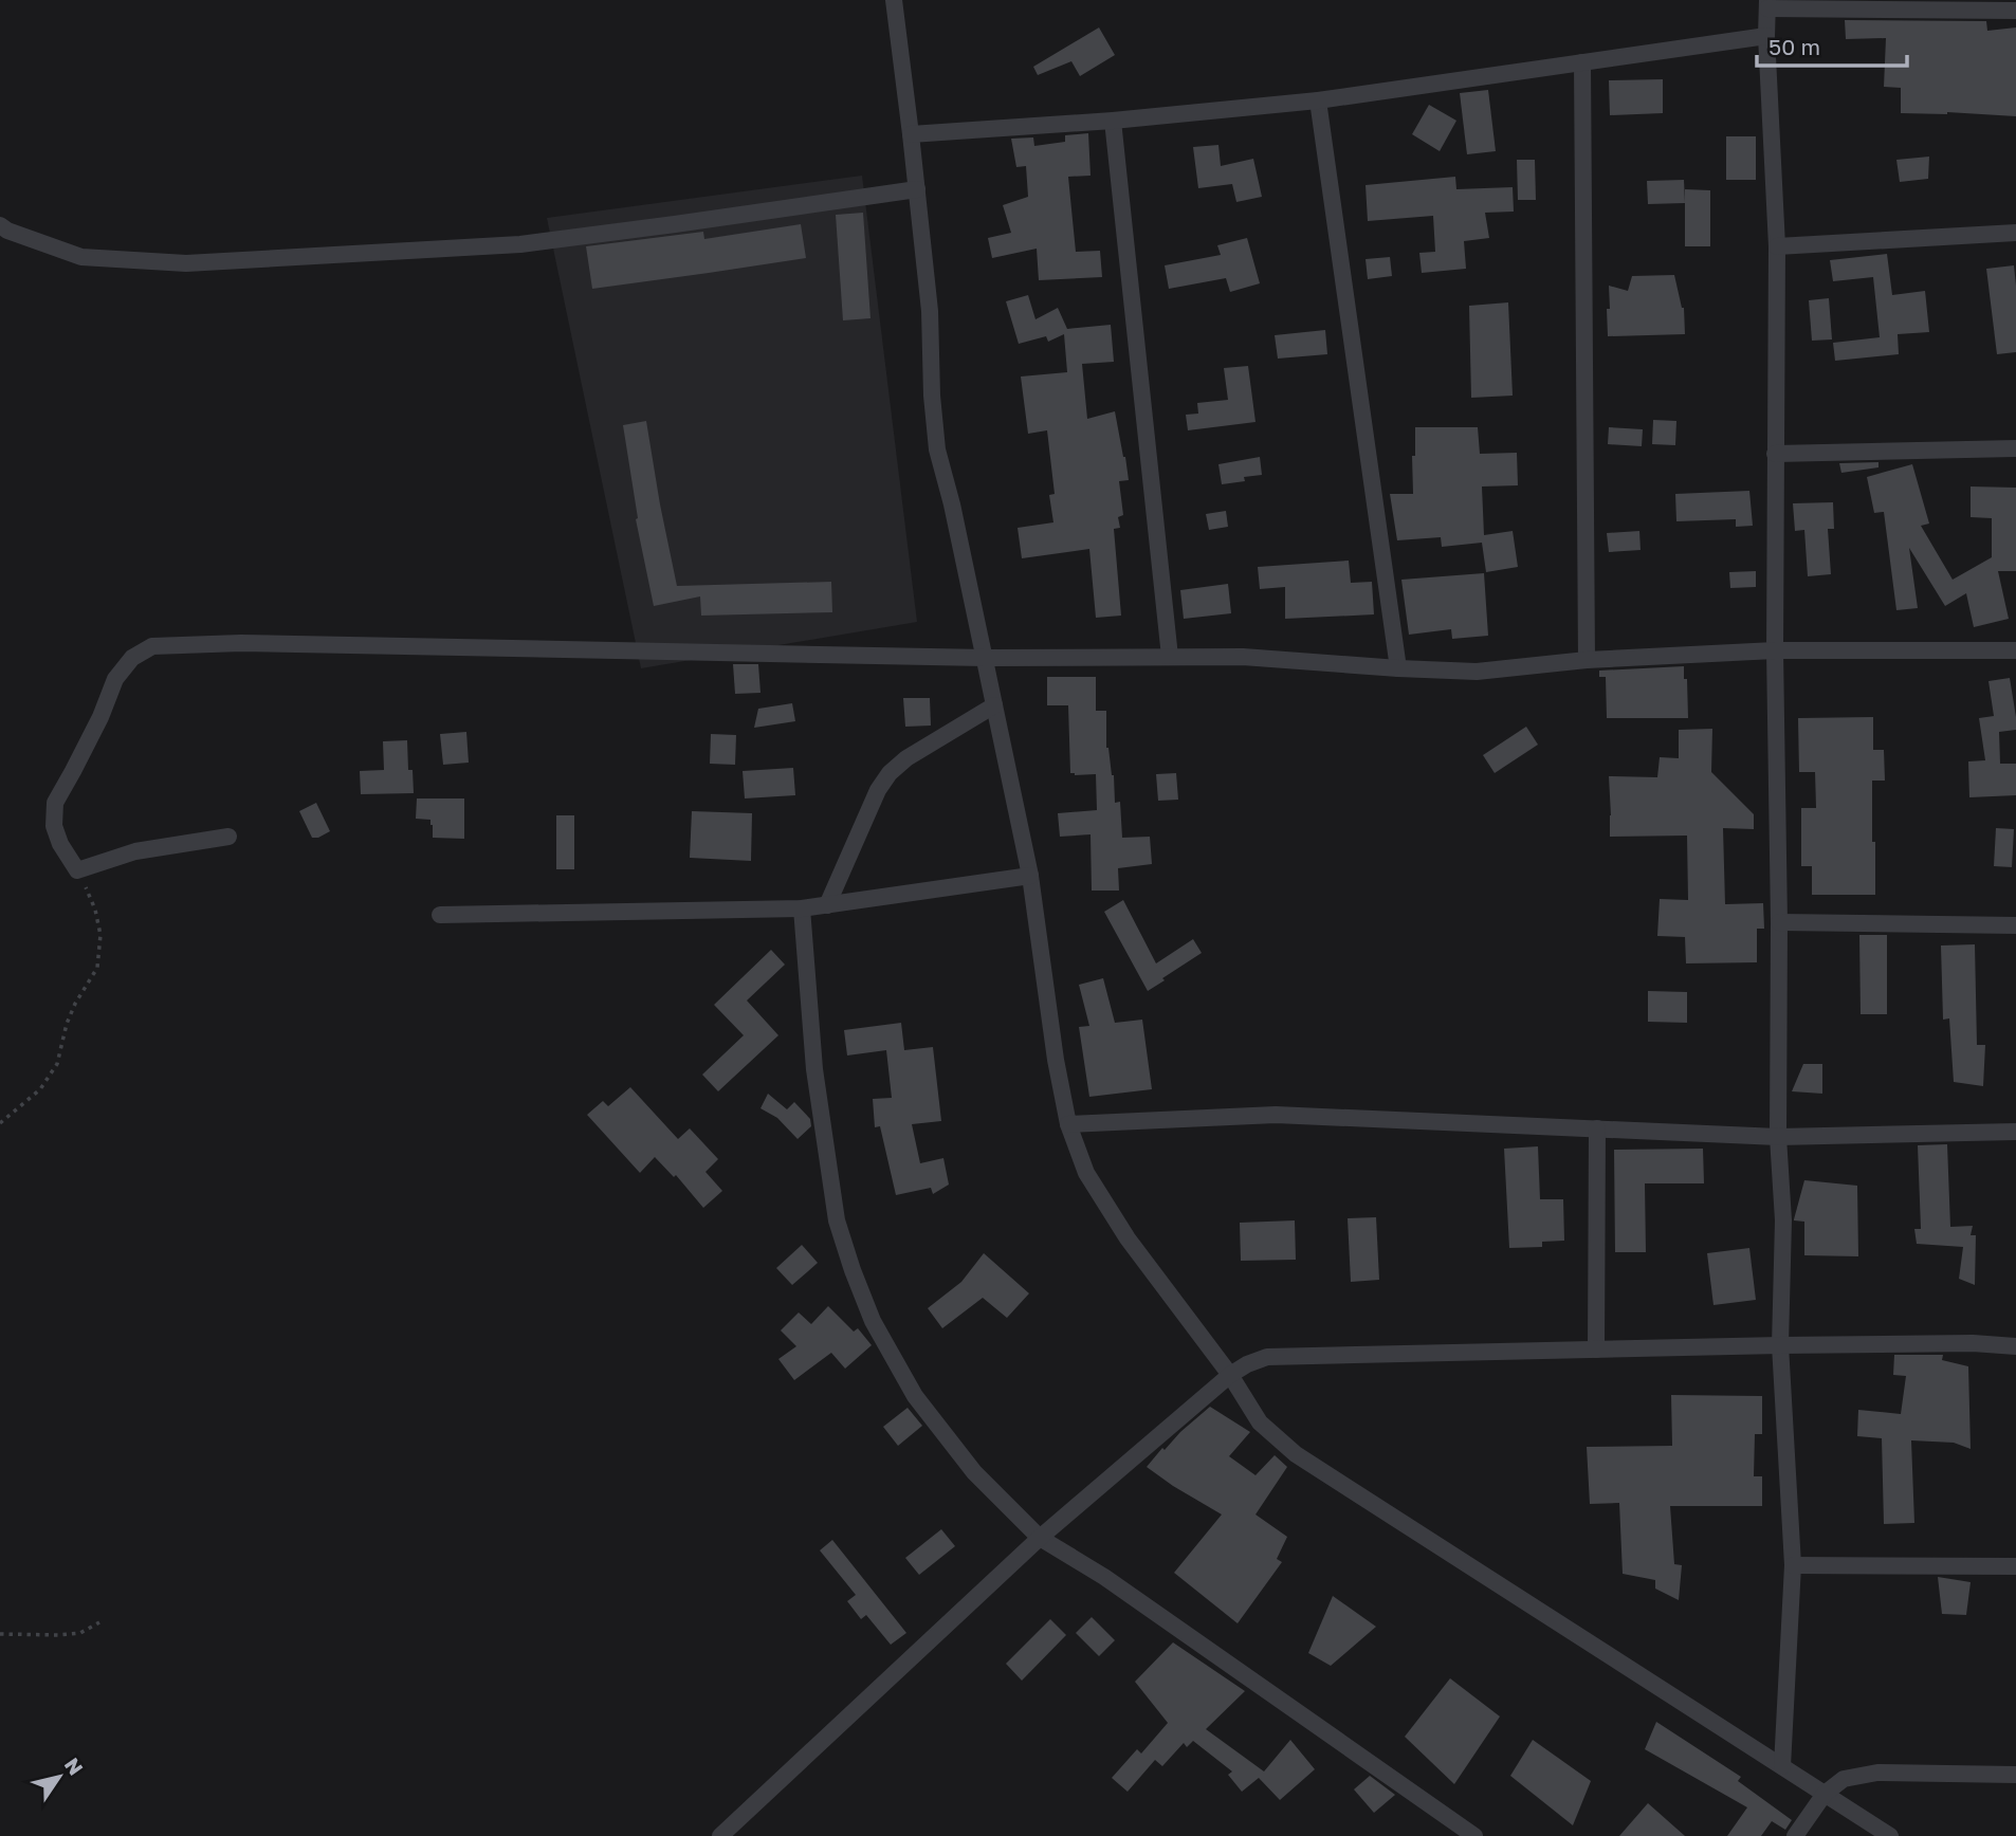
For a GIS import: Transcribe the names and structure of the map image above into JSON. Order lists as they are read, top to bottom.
{
  "scale_bar": "50 m",
  "north": "top right"
}
